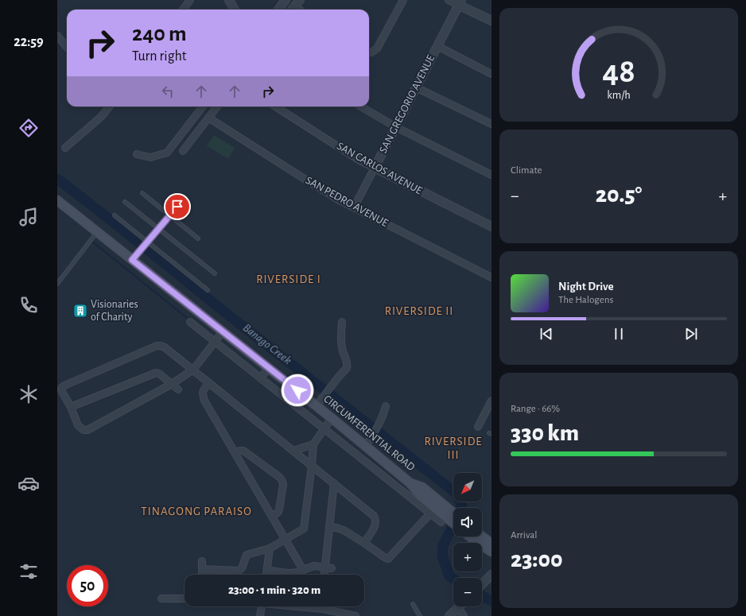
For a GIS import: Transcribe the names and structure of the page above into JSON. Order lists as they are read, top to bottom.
{
  "streets": {
    "main road": ["CIRCUMFERENTIAL ROAD"],
    "street": ["SAN GREGORIO AVENUE", "SAN CARLOS AVENUE", "SAN PEDRO AVENUE"]
  },
  "crossings": [
    ["SAN GREGORIO AVENUE", "SAN CARLOS AVENUE"],
    ["SAN GREGORIO AVENUE", "SAN PEDRO AVENUE"]
  ],
  "districts": [
    "RIVERSIDE I",
    "RIVERSIDE II",
    "RIVERSIDE III",
    "TINAGONG PARAISO"
  ],
  "water": ["Banago Creek"],
  "places": {
    "building": ["Visionaries of Charity"]
  },
  "north": "bottom left",
  "page": {
    "tabs": "22:59",
    "turn": ["240 m", "Turn right"],
    "tile": [
      "Climate",
      ["Range · 66%", "330 km"],
      ["Arrival", "23:00"]
    ],
    "heat": ["−", "20.5°", "+"],
    "song": ["Night Drive", "The Halogens"],
    "map_buttons": ["+", "−"],
    "limit": "50",
    "trip": "23:00 · 1 min · 320 m",
    "gauge": ["48", "km/h"]
  }
}
